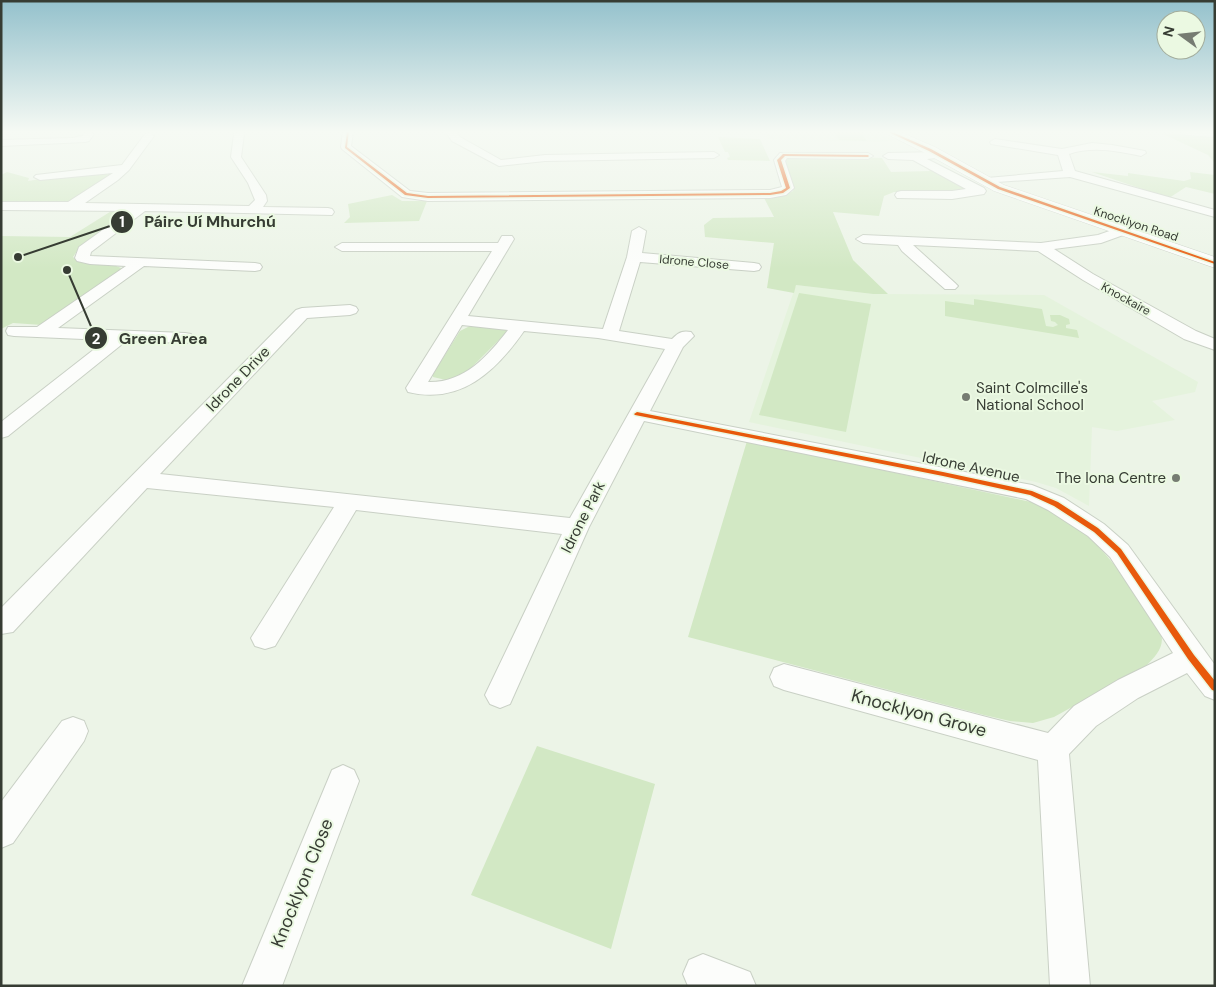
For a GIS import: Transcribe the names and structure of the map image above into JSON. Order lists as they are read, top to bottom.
{
  "streets": {
    "street": [
      "Knocklyon Road",
      "Idrone Close",
      "Knockaire",
      "Idrone Drive",
      "Idrone Avenue",
      "Idrone Park",
      "Knocklyon Grove",
      "Knocklyon Close"
    ]
  },
  "crossings": [
    ["Idrone Avenue", "Idrone Park"]
  ],
  "places": [
    "Páirc Uí Mhurchú",
    "Green Area",
    "Saint Colmcille's National School",
    "The Iona Centre"
  ],
  "north": "left"
}
